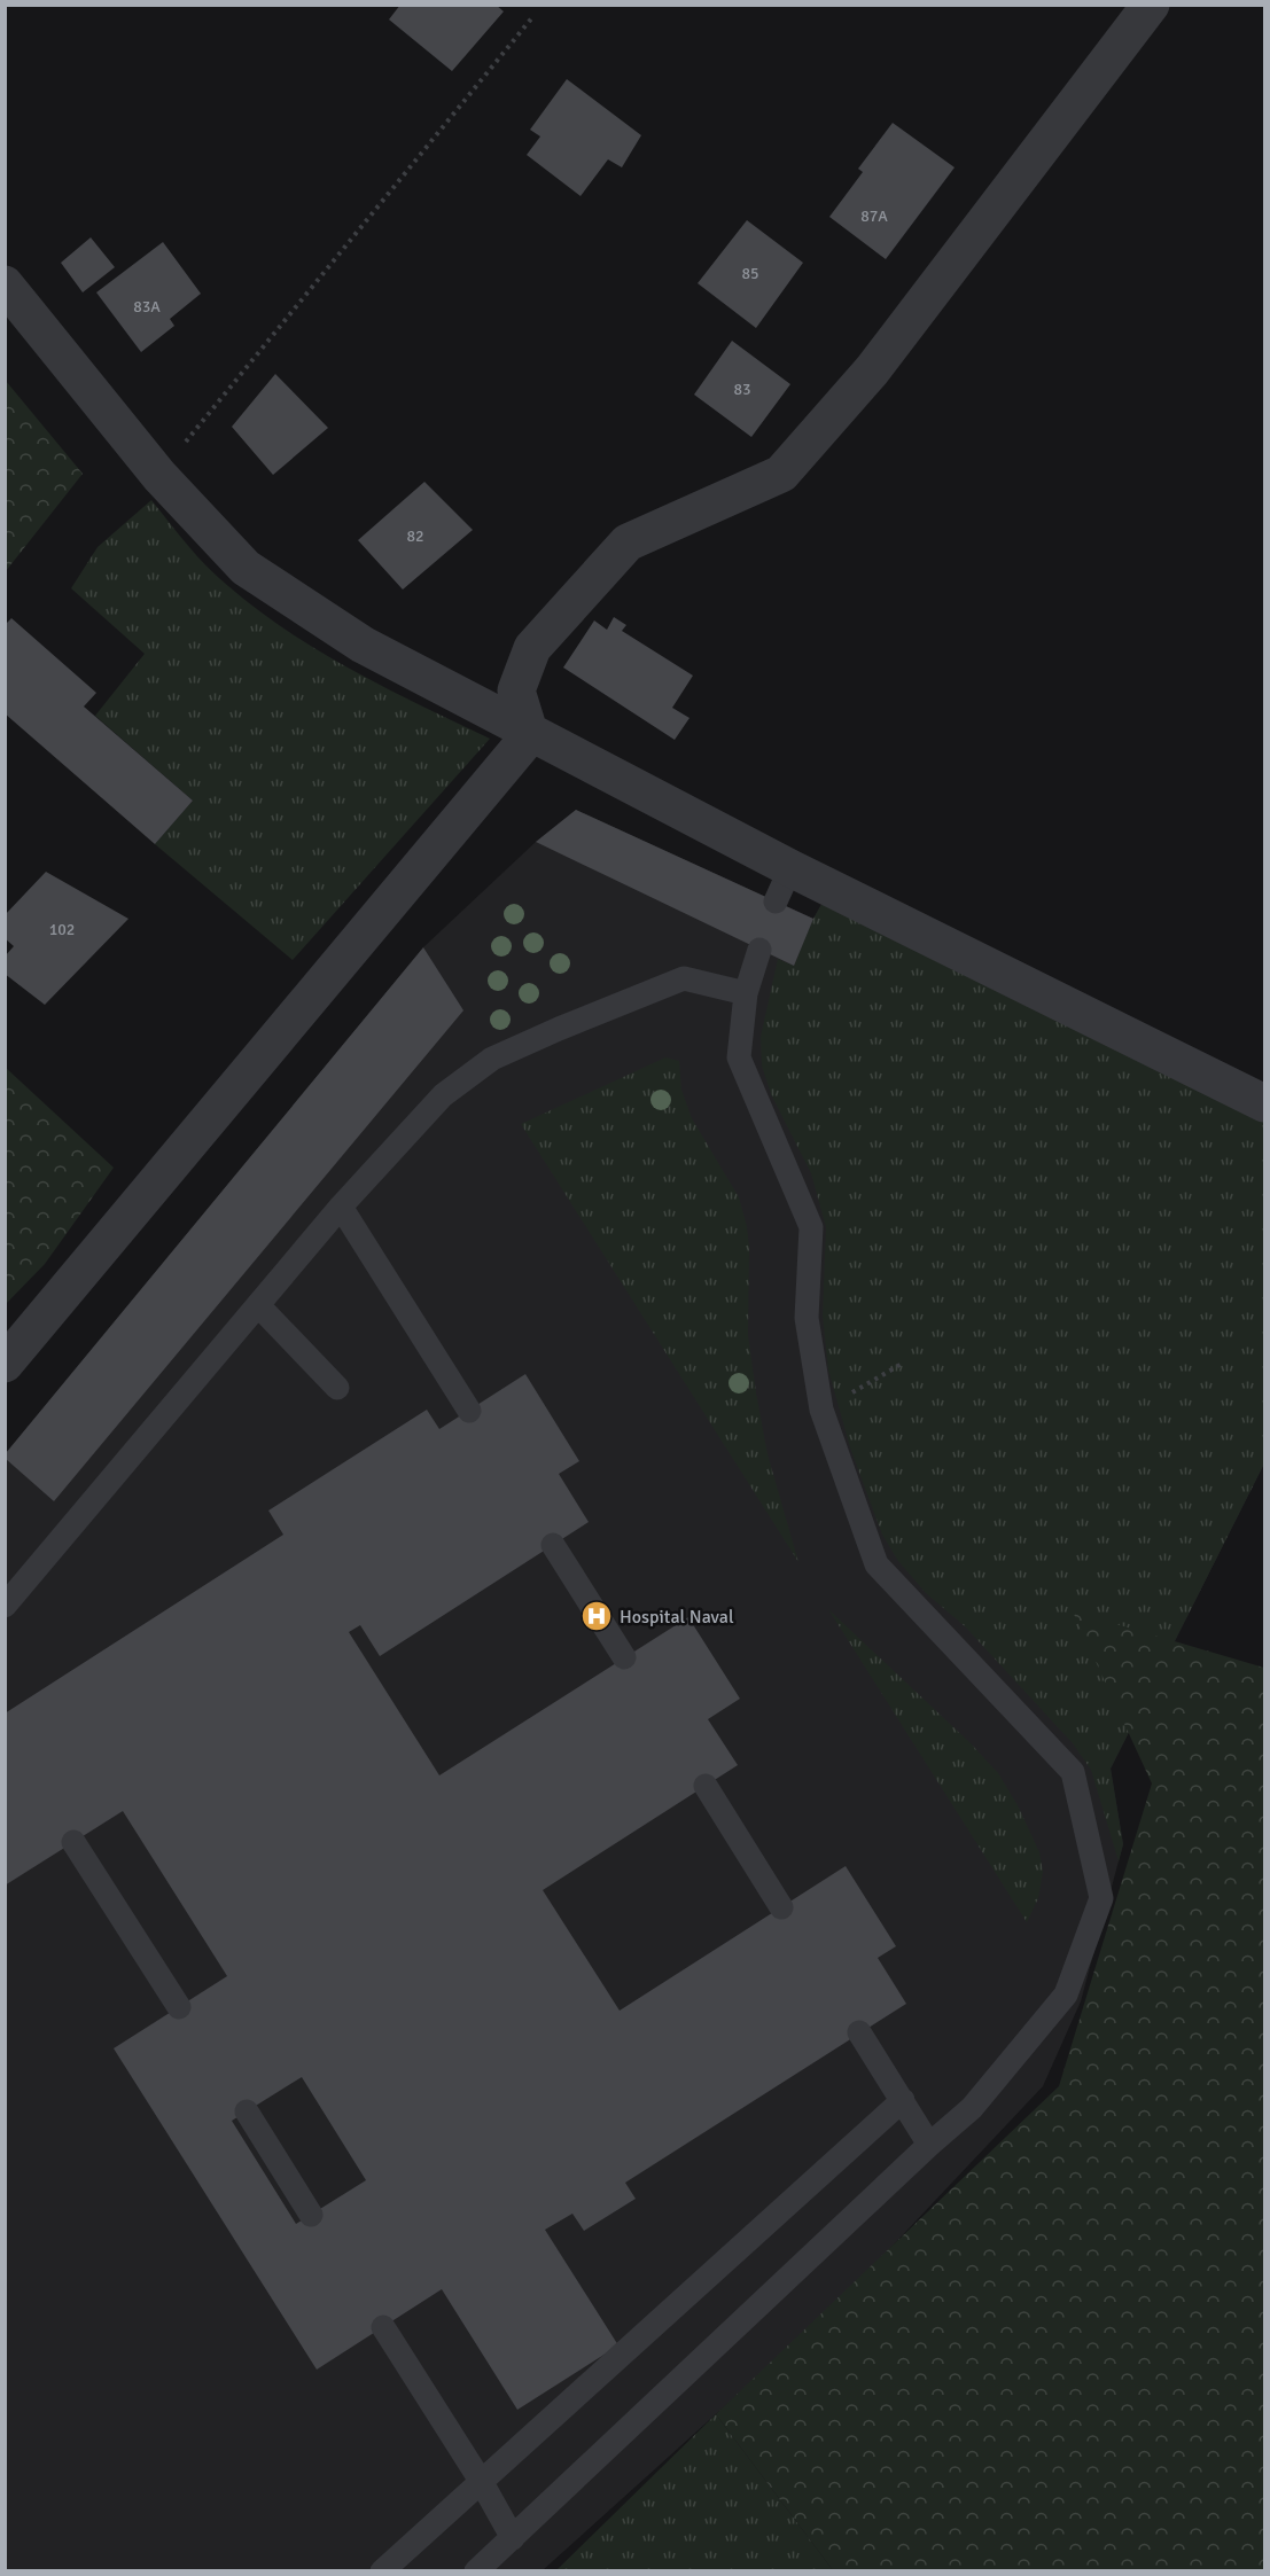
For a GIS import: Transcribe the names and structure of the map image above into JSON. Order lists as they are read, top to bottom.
{
  "places": {
    "hospital": ["Hospital Naval"]
  },
  "house_numbers": [
    "87A",
    "85",
    "83A",
    "83",
    "82",
    "102"
  ]
}
